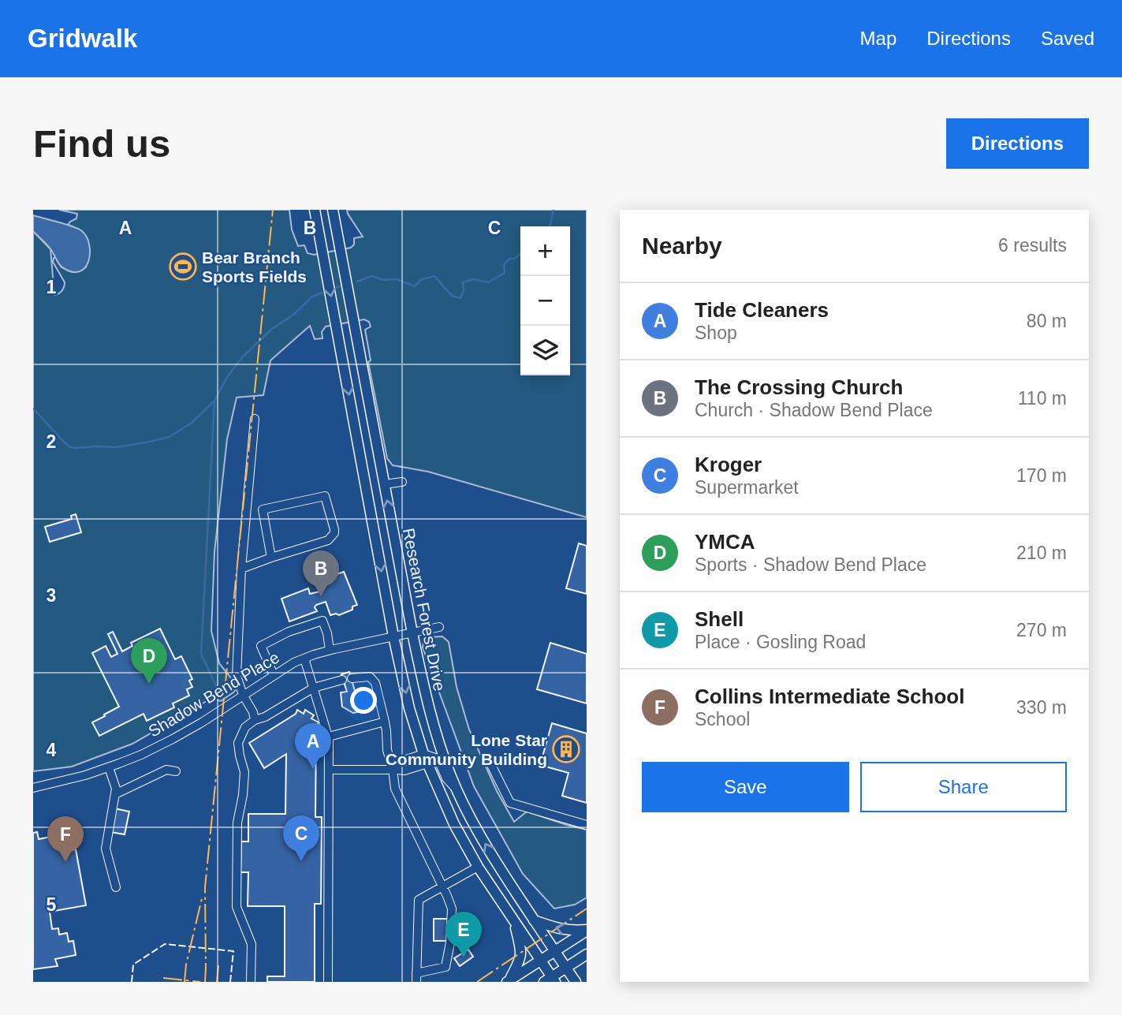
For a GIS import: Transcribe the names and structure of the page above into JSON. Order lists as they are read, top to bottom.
{
  "streets": {
    "main road": ["Research Forest Drive"],
    "street": ["Shadow Bend Place"]
  },
  "crossings": [
    ["Research Forest Drive", "Shadow Bend Place"]
  ],
  "places": {
    "sports": ["Bear Branch Sports Fields"],
    "building": ["Lone Star Community Building"]
  },
  "page": {
    "header": "Gridwalk",
    "nav": ["Map", "Directions", "Saved"],
    "buttons": [
      "Directions",
      ["Save", "Share"]
    ],
    "title": "Find us",
    "heading": ["Nearby", "6 results"],
    "map_buttons": ["+", "−"],
    "list": [
      {
        "mark": "A",
        "name": "Tide Cleaners",
        "note": "Shop",
        "value": "80 m"
      },
      {
        "mark": "B",
        "name": "The Crossing Church",
        "note": "Church · Shadow Bend Place",
        "value": "110 m"
      },
      {
        "mark": "C",
        "name": "Kroger",
        "note": "Supermarket",
        "value": "170 m"
      },
      {
        "mark": "D",
        "name": "YMCA",
        "note": "Sports · Shadow Bend Place",
        "value": "210 m"
      },
      {
        "mark": "E",
        "name": "Shell",
        "note": "Place · Gosling Road",
        "value": "270 m"
      },
      {
        "mark": "F",
        "name": "Collins Intermediate School",
        "note": "School",
        "value": "330 m"
      }
    ],
    "pins": [
      "B",
      "D",
      "A",
      "C",
      "F",
      "E"
    ]
  },
  "grid": {
    "columns": ["A", "B", "C"],
    "rows": [
      "1",
      "2",
      "3",
      "4",
      "5"
    ]
  }
}
